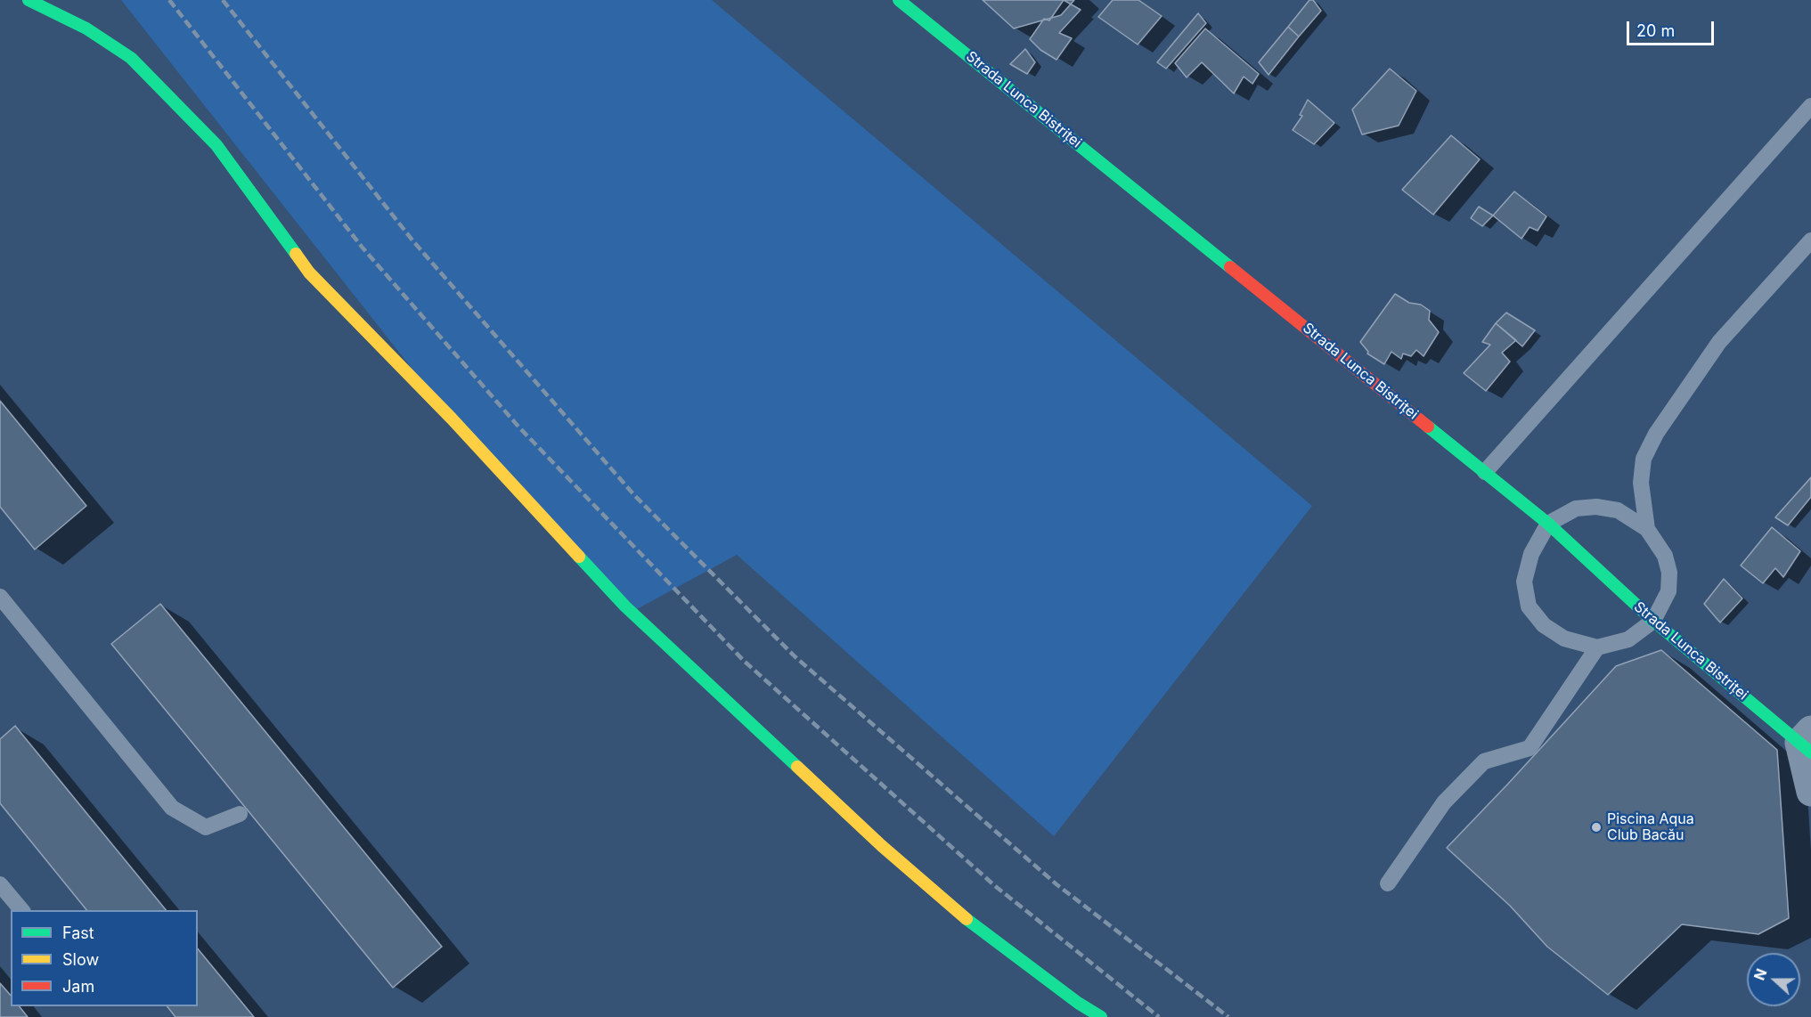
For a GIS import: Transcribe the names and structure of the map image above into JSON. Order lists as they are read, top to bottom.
{
  "streets": {
    "street": ["Strada Lunca Bistriței"]
  },
  "places": ["Piscina Aqua Club Bacău"],
  "legend": ["Fast", "Slow", "Jam"],
  "scale_bar": "20 m",
  "north": "left"
}
